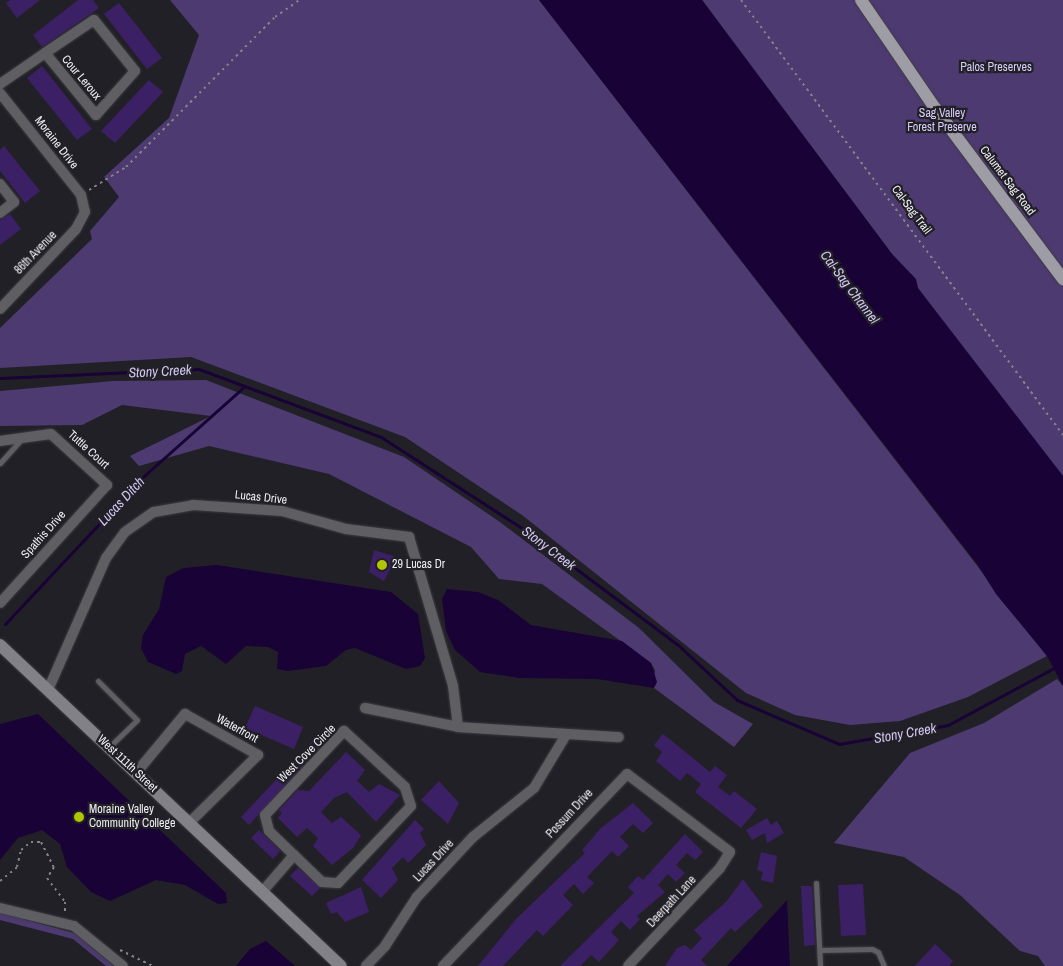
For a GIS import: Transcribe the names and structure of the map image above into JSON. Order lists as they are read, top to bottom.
{
  "streets": {
    "main road": ["Calumet Sag Road", "West 111th Street"],
    "street": [
      "Cour Leroux",
      "Moraine Drive",
      "86th Avenue",
      "Tuttle Court",
      "Lucas Drive",
      "Spathis Drive",
      "Waterfront",
      "West Cove Circle",
      "Possum Drive",
      "Deerpath Lane"
    ],
    "path": ["Cal-Sag Trail"]
  },
  "crossings": [
    ["Moraine Drive", "86th Avenue"],
    ["Tuttle Court", "Spathis Drive"],
    ["Lucas Drive", "West 111th Street"],
    ["Waterfront", "West 111th Street"],
    ["Possum Drive", "Deerpath Lane"]
  ],
  "water": ["Cal-Sag Channel", "Stony Creek", "Lucas Ditch"],
  "parks": ["Palos Preserves", "Sag Valley Forest Preserve"],
  "places": ["29 Lucas Dr", "Moraine Valley Community College"]
}
